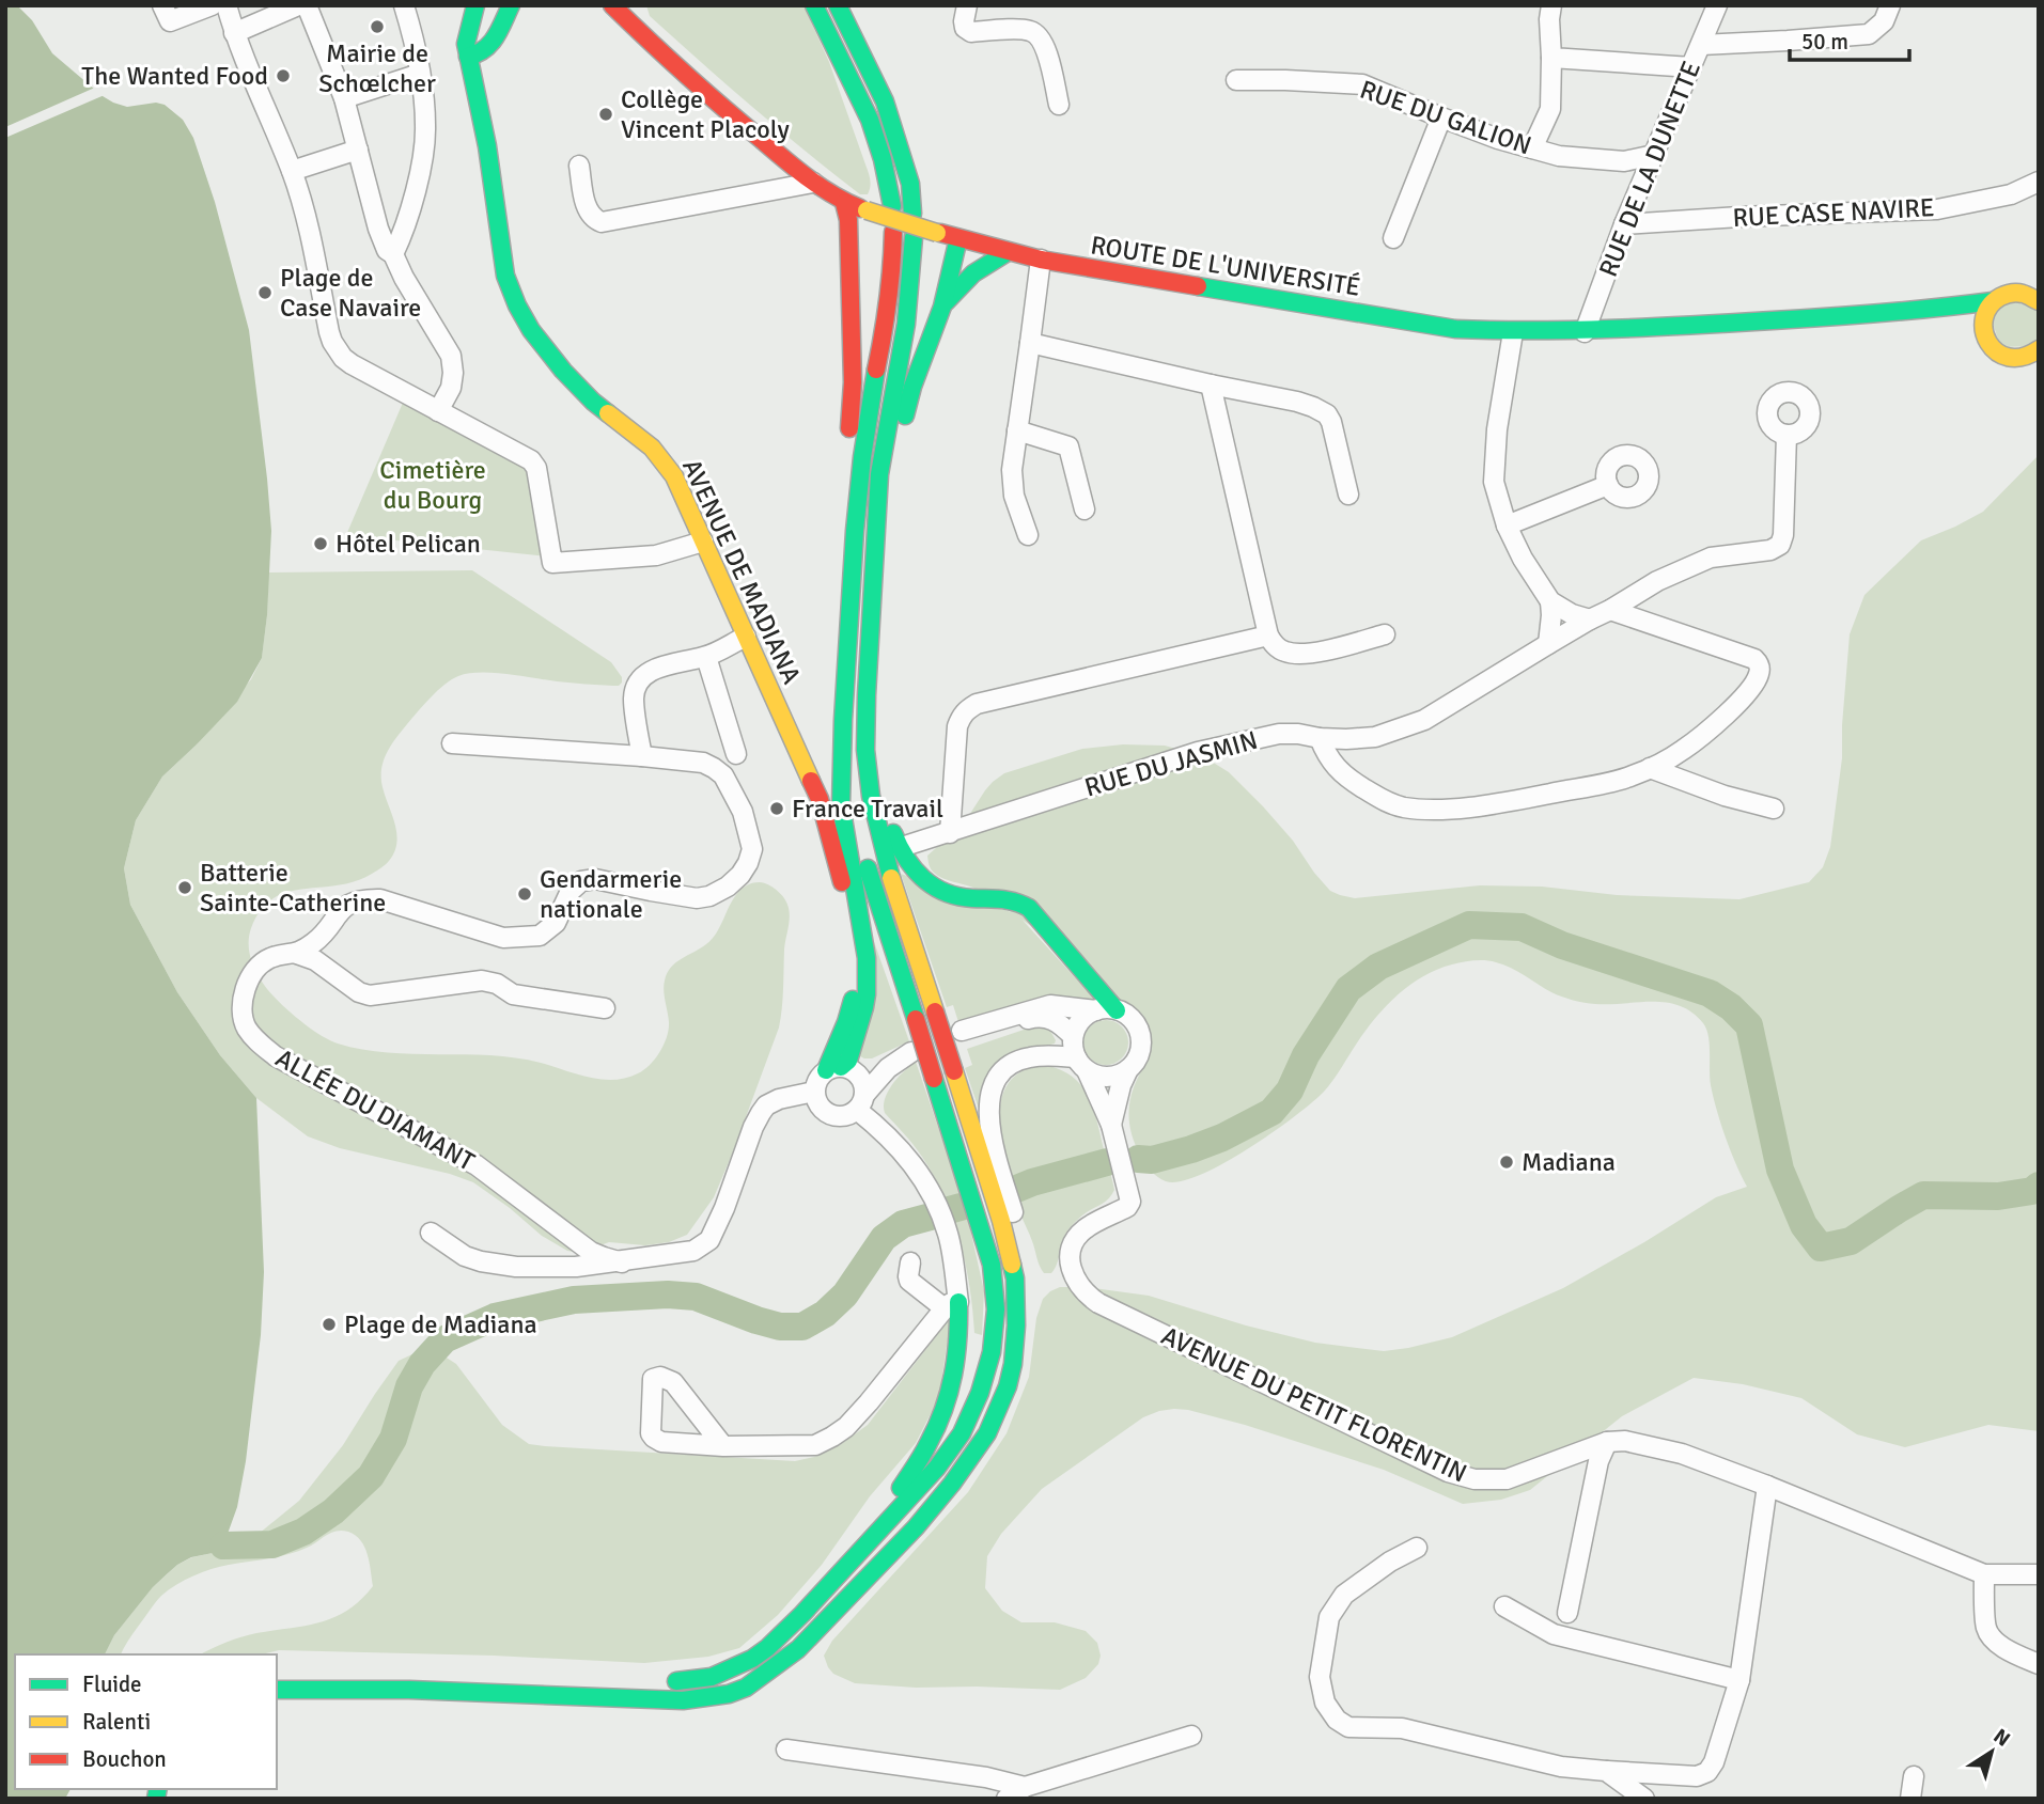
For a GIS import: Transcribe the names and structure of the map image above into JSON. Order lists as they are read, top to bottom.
{
  "streets": {
    "main road": ["ROUTE DE L'UNIVERSITÉ", "AVENUE DE MADIANA"],
    "street": [
      "RUE DU GALION",
      "RUE DE LA DUNETTE",
      "RUE CASE NAVIRE",
      "RUE DU JASMIN",
      "ALLÉE DU DIAMANT",
      "AVENUE DU PETIT FLORENTIN"
    ]
  },
  "crossings": [
    ["RUE DU GALION", "RUE DE LA DUNETTE"],
    ["RUE DE LA DUNETTE", "RUE CASE NAVIRE"],
    ["RUE DE LA DUNETTE", "ROUTE DE L'UNIVERSITÉ"]
  ],
  "parks": ["Cimetière du Bourg"],
  "places": [
    "Mairie de Schœlcher",
    "The Wanted Food",
    "Collège Vincent Placoly",
    "Plage de Case Navaire",
    "Hôtel Pelican",
    "France Travail",
    "Batterie Sainte-Catherine",
    "Gendarmerie nationale",
    "Madiana",
    "Plage de Madiana"
  ],
  "legend": ["Fluide", "Ralenti", "Bouchon"],
  "scale_bar": "50 m",
  "north": "top right"
}
